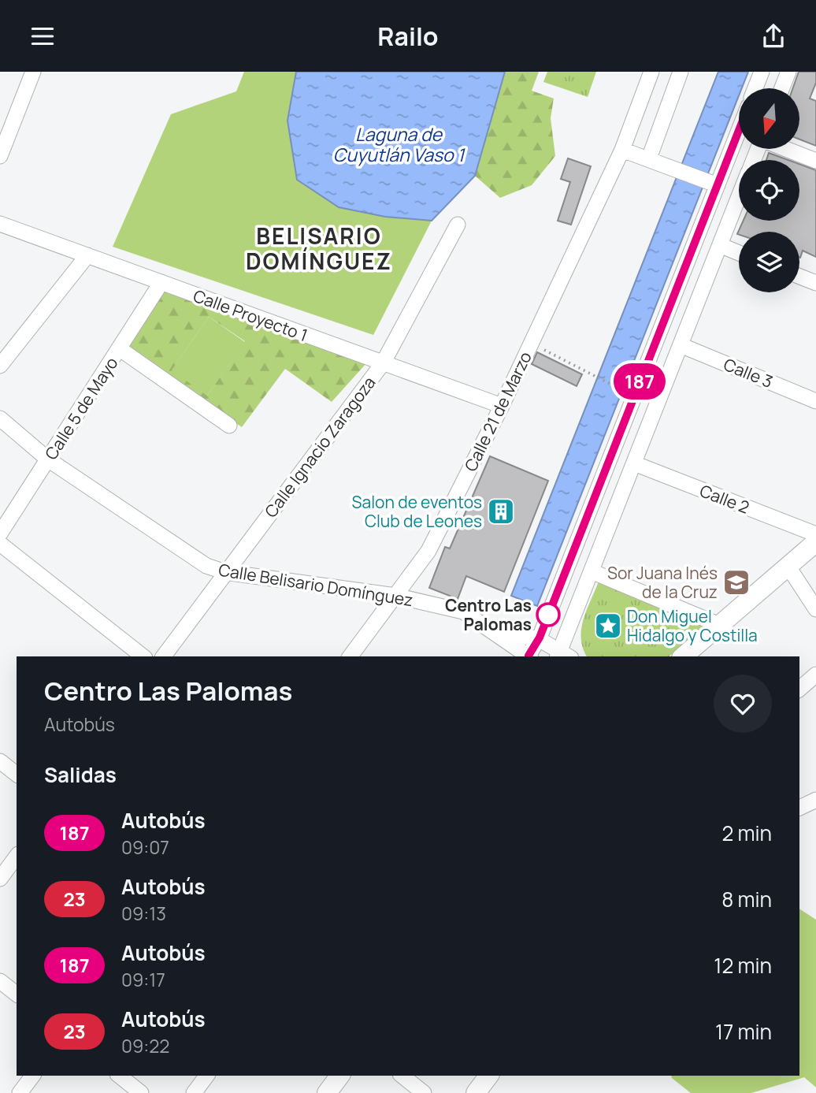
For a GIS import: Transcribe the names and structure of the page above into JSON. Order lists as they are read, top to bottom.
{
  "streets": {
    "street": [
      "Calle Proyecto 1",
      "Calle 3",
      "Calle 5 de Mayo",
      "Calle 21 de Marzo",
      "Calle Ignacio Zaragoza",
      "Calle 2",
      "Calle Belisario Domínguez"
    ]
  },
  "crossings": [
    ["Calle Proyecto 1", "Calle 5 de Mayo"],
    ["Calle Proyecto 1", "Calle 21 de Marzo"],
    ["Calle Proyecto 1", "Calle Ignacio Zaragoza"],
    ["Calle 5 de Mayo", "Calle Belisario Domínguez"],
    ["Calle 21 de Marzo", "Calle Belisario Domínguez"],
    ["Calle Ignacio Zaragoza", "Calle Belisario Domínguez"]
  ],
  "districts": ["BELISARIO DOMÍNGUEZ"],
  "water": ["Laguna de Cuyutlán Vaso 1"],
  "places": {
    "building": ["Salon de eventos Club de Leones"],
    "school or university": ["Sor Juana Inés de la Cruz"],
    "other": ["Centro Las Palomas"],
    "place": ["Don Miguel Hidalgo y Costilla"]
  },
  "lines": ["bus line 187"],
  "north": "bottom",
  "page": {
    "header": "Railo",
    "on_map": "187",
    "heading": [
      ["Centro Las Palomas", "Autobús"],
      "Salidas"
    ],
    "list": [
      {
        "mark": "187",
        "name": "Autobús",
        "note": "09:07",
        "value": "2 min"
      },
      {
        "mark": "23",
        "name": "Autobús",
        "note": "09:13",
        "value": "8 min"
      },
      {
        "mark": "187",
        "name": "Autobús",
        "note": "09:17",
        "value": "12 min"
      },
      {
        "mark": "23",
        "name": "Autobús",
        "note": "09:22",
        "value": "17 min"
      }
    ]
  }
}
